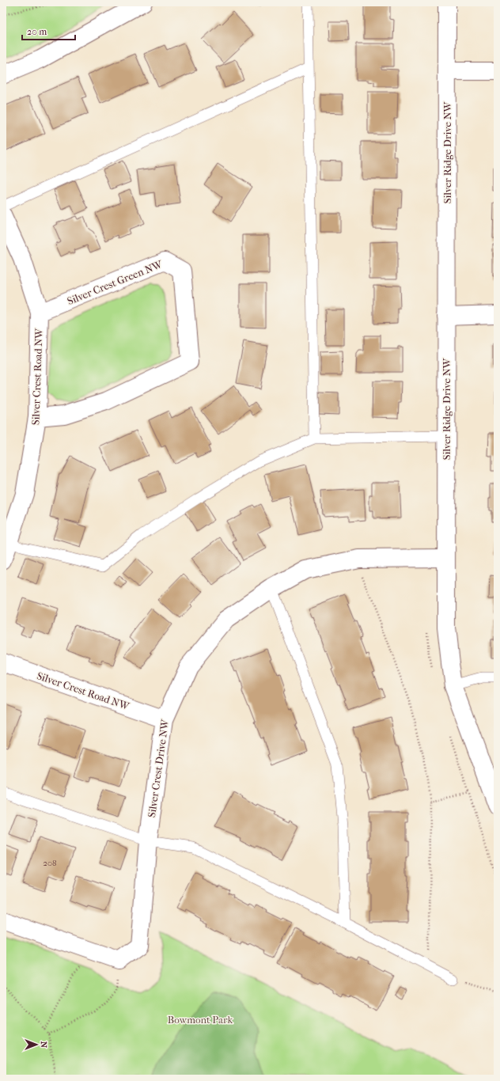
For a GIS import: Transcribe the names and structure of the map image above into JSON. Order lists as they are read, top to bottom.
{
  "streets": {
    "street": [
      "Silver Ridge Drive NW",
      "Silver Crest Green NW",
      "Silver Crest Road NW",
      "Silver Crest Drive NW"
    ]
  },
  "crossings": [
    ["Silver Ridge Drive NW", "Silver Crest Drive NW"],
    ["Silver Crest Green NW", "Silver Crest Road NW"],
    ["Silver Crest Road NW", "Silver Crest Drive NW"]
  ],
  "parks": ["Bowmont Park"],
  "house_numbers": ["208"],
  "scale_bar": "20 m",
  "north": "right"
}
